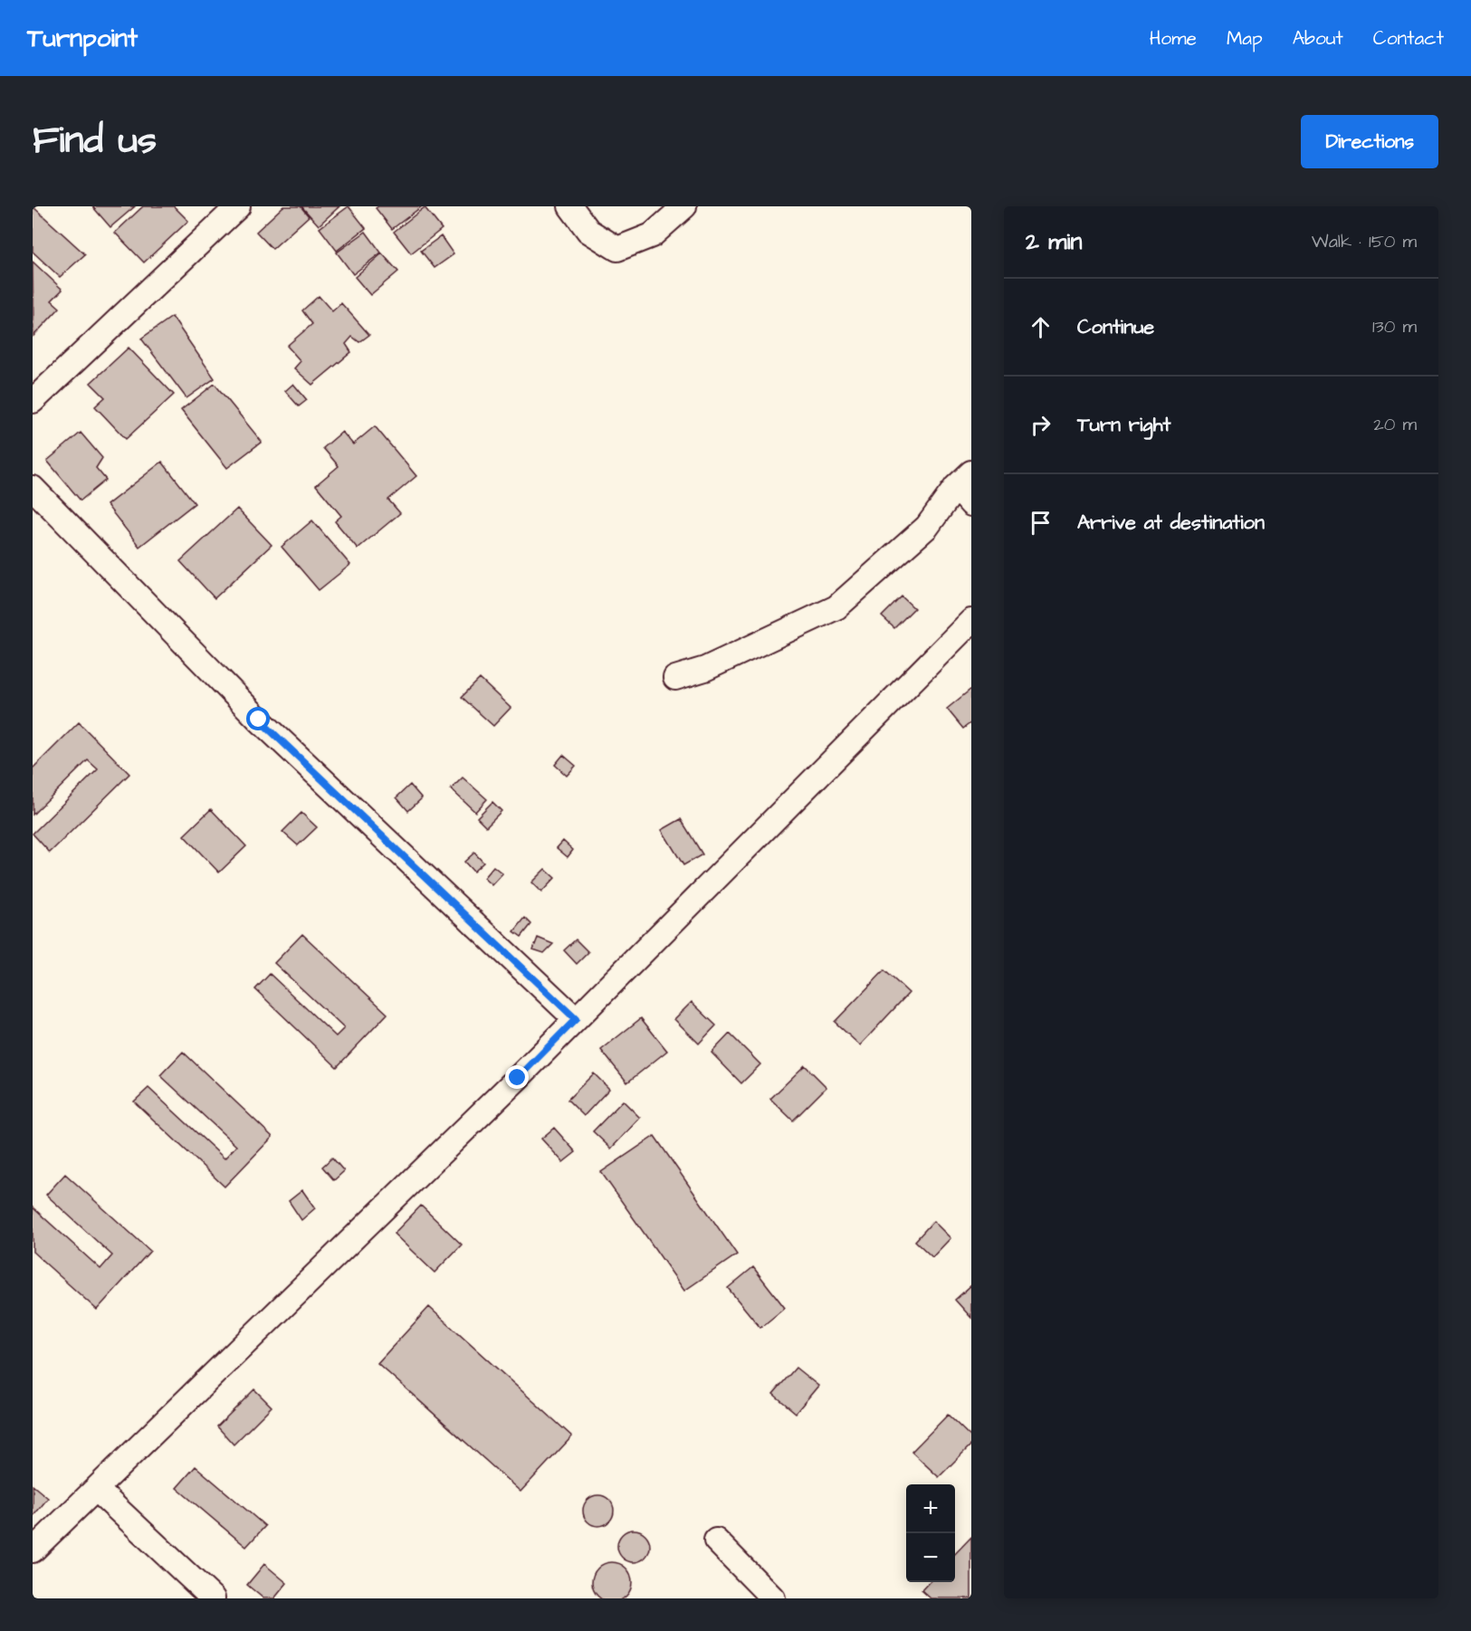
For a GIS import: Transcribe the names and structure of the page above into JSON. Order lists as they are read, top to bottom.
{
  "page": {
    "header": "Turnpoint",
    "nav": [
      "Home",
      "Map",
      "About",
      "Contact"
    ],
    "title": "Find us",
    "buttons": "Directions",
    "heading": ["2 min", "Walk · 150 m"],
    "list": [
      ["Continue", "130 m"],
      ["Turn right", "20 m"],
      "Arrive at destination"
    ],
    "map_buttons": ["+", "−"]
  }
}
